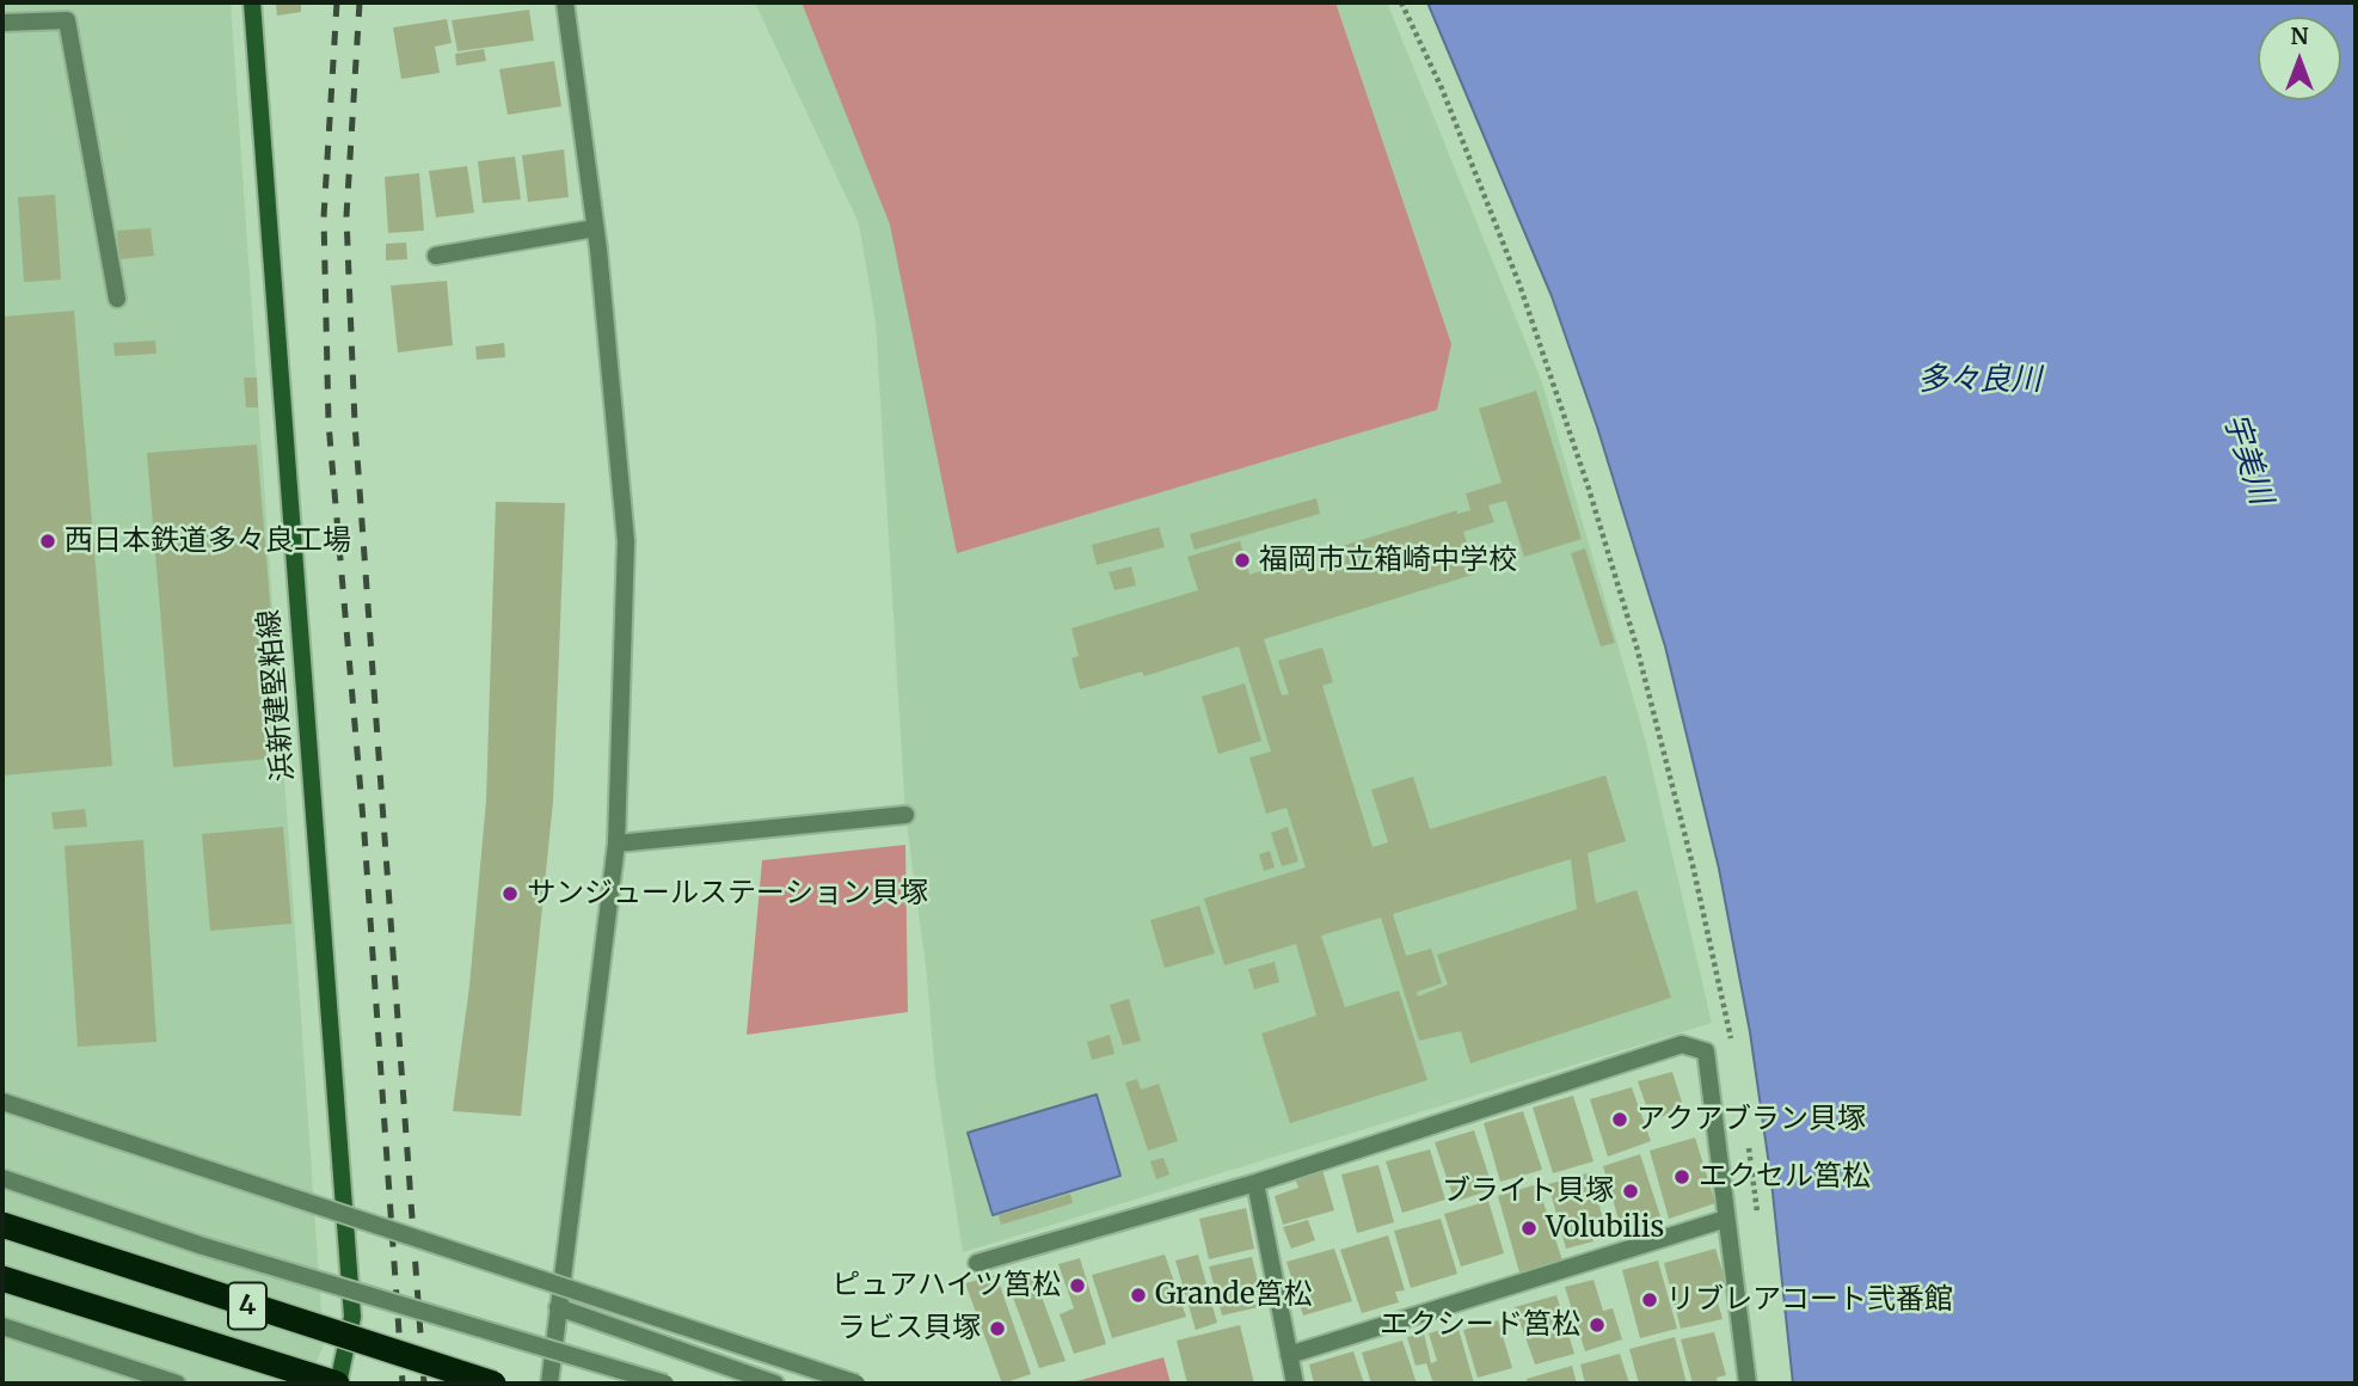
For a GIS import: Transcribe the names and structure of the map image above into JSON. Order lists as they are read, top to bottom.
{
  "streets": {
    "highway": ["4"],
    "main road": ["浜新建堅粕線"]
  },
  "crossings": [
    ["浜新建堅粕線", "4"]
  ],
  "water": ["多々良川", "宇美川"],
  "places": [
    "西日本鉄道多々良工場",
    "福岡市立箱崎中学校",
    "サンジュールステーション貝塚",
    "アクアブラン貝塚",
    "エクセル筥松",
    "ブライト貝塚",
    "Volubilis",
    "ピュアハイツ筥松",
    "Grande筥松",
    "リブレアコート弐番館",
    "エクシード筥松",
    "ラビス貝塚"
  ],
  "north": "top"
}
